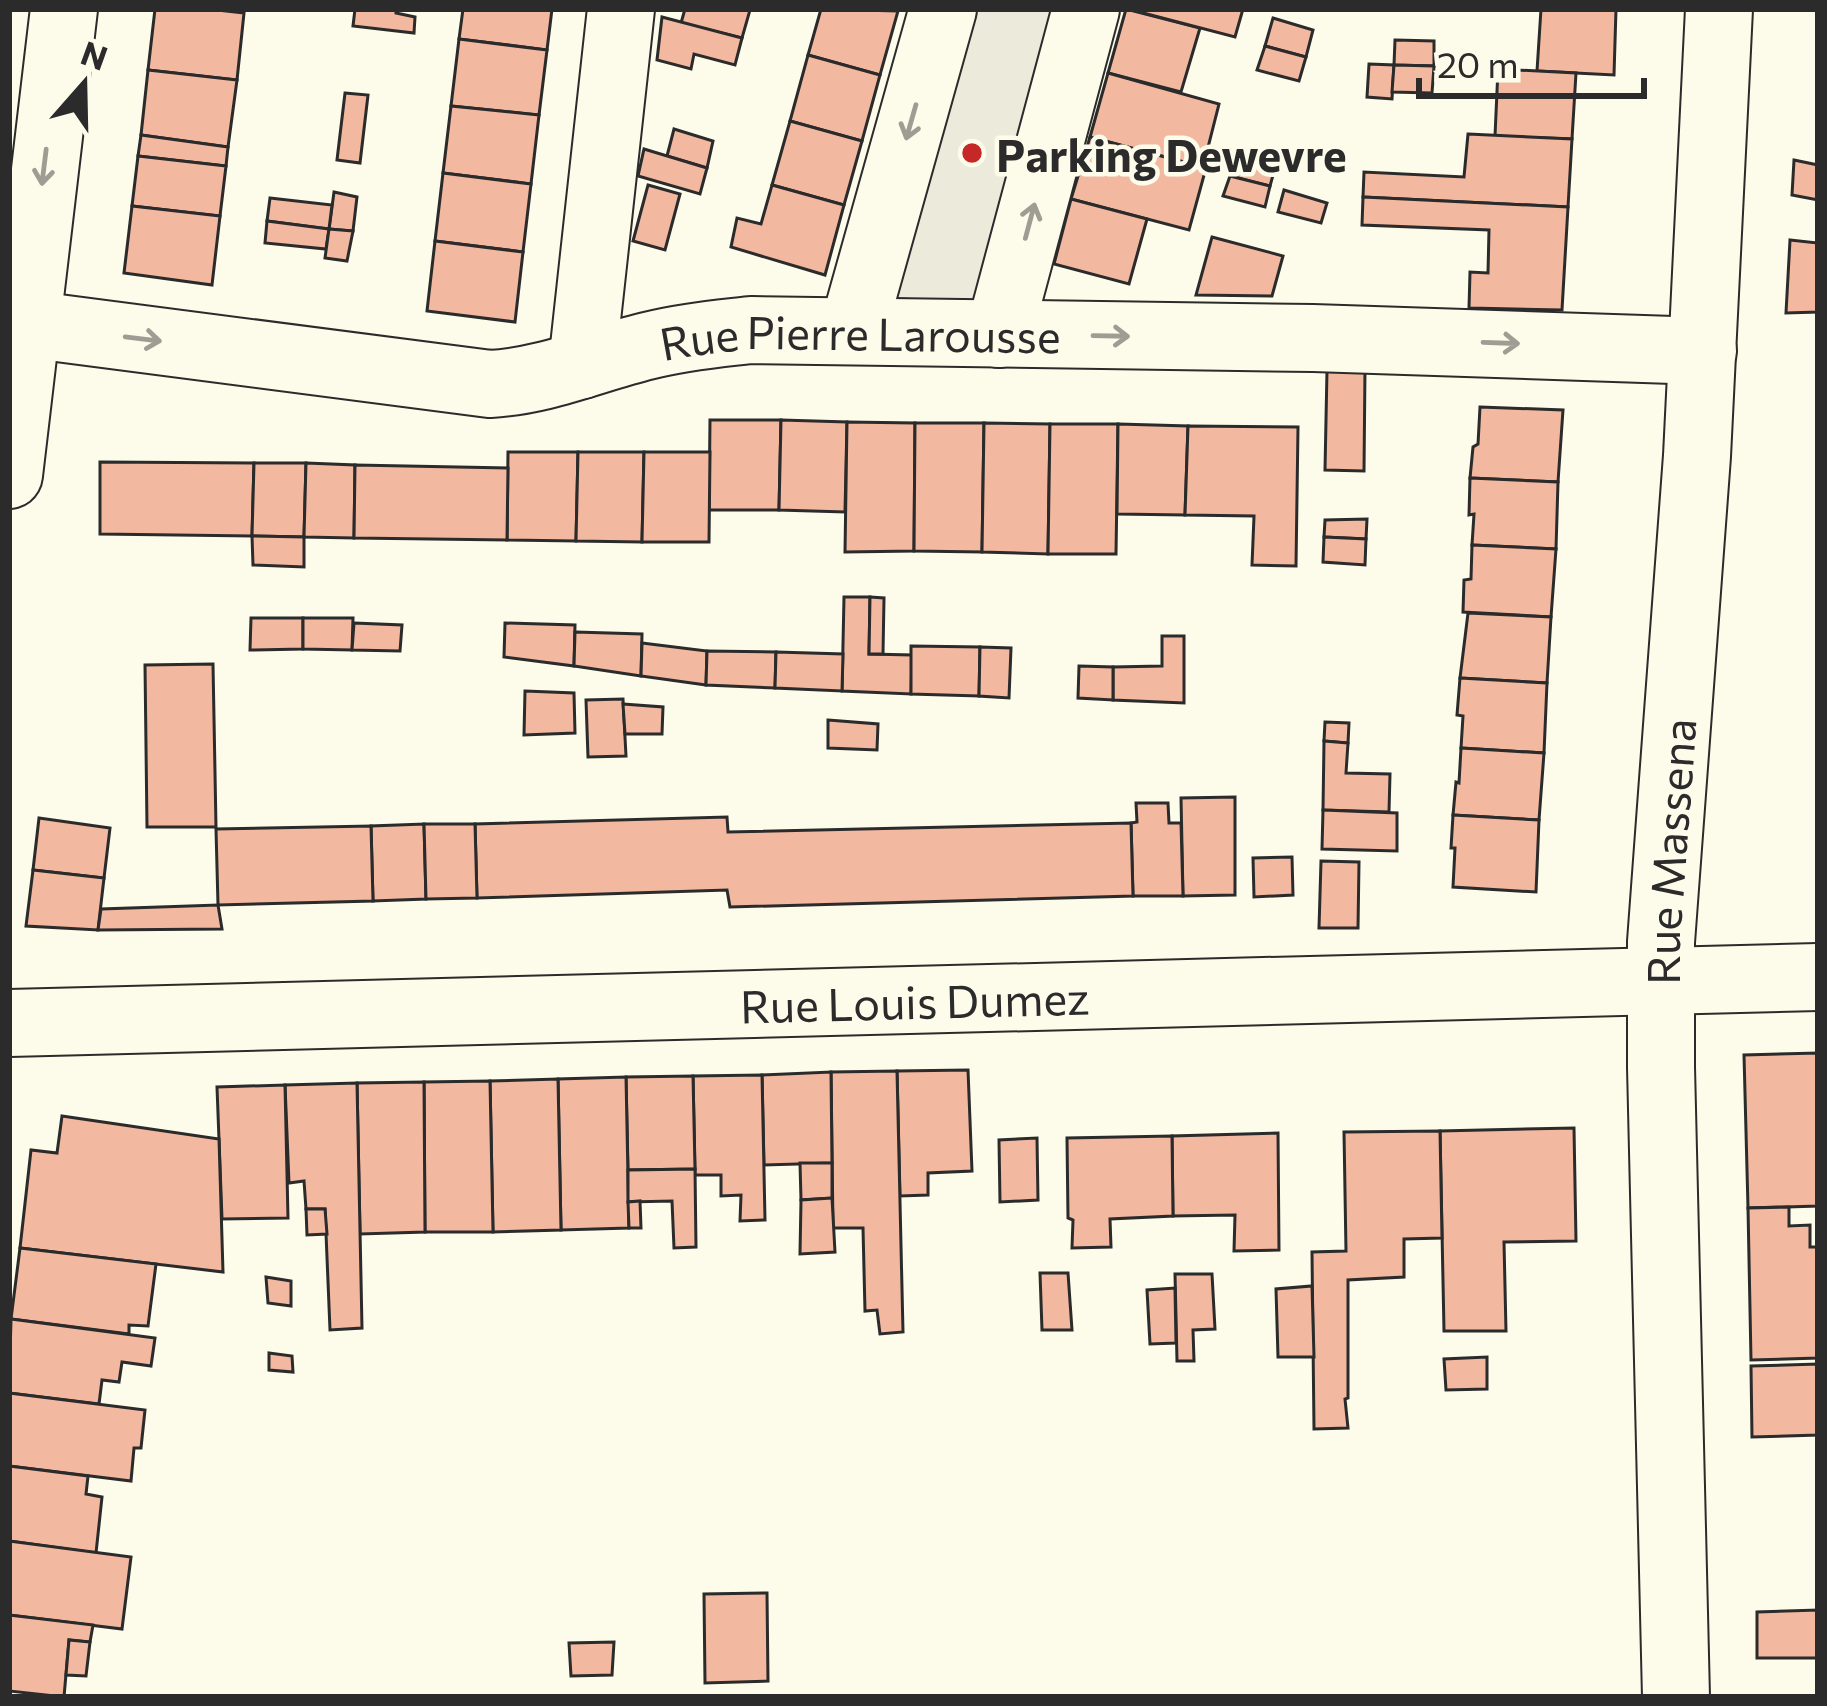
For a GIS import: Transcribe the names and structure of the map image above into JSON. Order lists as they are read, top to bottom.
{
  "streets": {
    "street": ["Rue Pierre Larousse", "Rue Massena", "Rue Louis Dumez"]
  },
  "crossings": [
    ["Rue Pierre Larousse", "Rue Massena"],
    ["Rue Massena", "Rue Louis Dumez"]
  ],
  "one_way": ["Rue Pierre Larousse"],
  "places": ["Parking Dewevre"],
  "scale_bar": "20 m",
  "north": "top"
}
